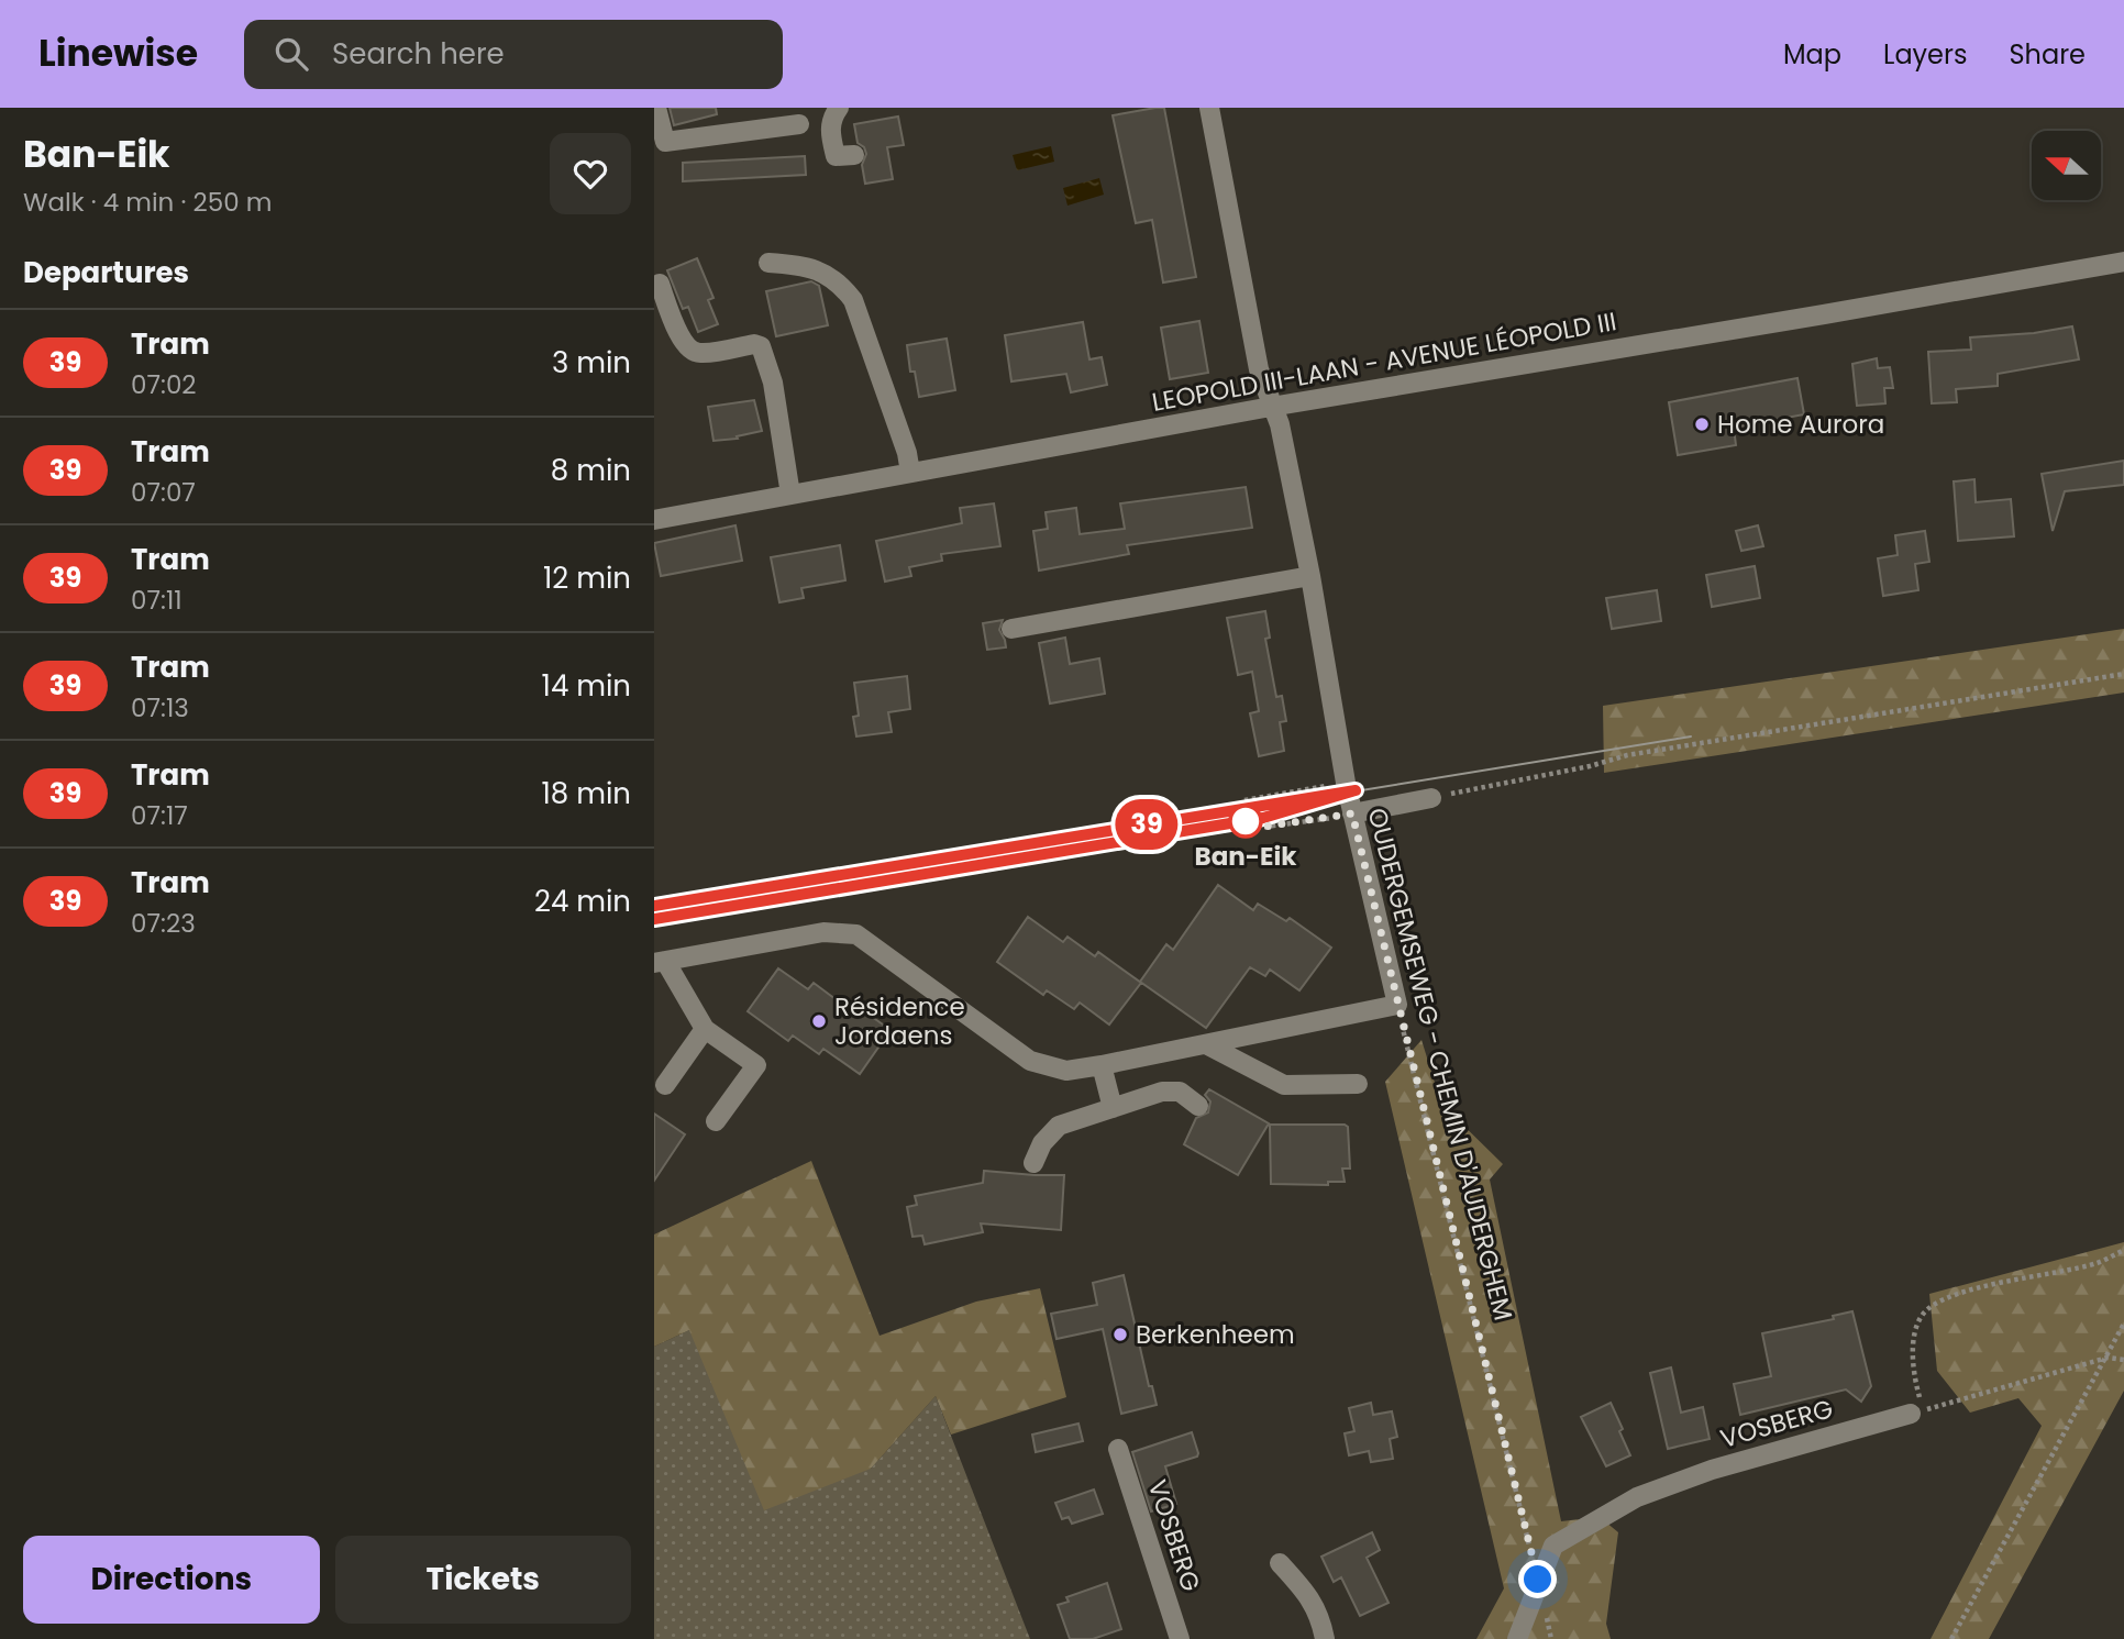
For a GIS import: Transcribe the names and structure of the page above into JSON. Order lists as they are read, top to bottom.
{
  "streets": {
    "street": ["LEOPOLD III-LAAN - AVENUE LÉOPOLD III", "OUDERGEMSEWEG - CHEMIN D'AUDERGHEM", "VOSBERG"]
  },
  "crossings": [
    ["LEOPOLD III-LAAN - AVENUE LÉOPOLD III", "OUDERGEMSEWEG - CHEMIN D'AUDERGHEM"],
    ["OUDERGEMSEWEG - CHEMIN D'AUDERGHEM", "VOSBERG"]
  ],
  "places": [
    "Home Aurora",
    "Ban-Eik",
    "Résidence Jordaens",
    "Berkenheem"
  ],
  "lines": ["tram line 39"],
  "north": "left",
  "page": {
    "header": "Linewise",
    "search": "Search here",
    "nav": ["Map", "Layers", "Share"],
    "heading": [
      ["Ban-Eik", "Walk · 4 min · 250 m"],
      "Departures"
    ],
    "on_map": "39",
    "list": [
      {
        "mark": "39",
        "name": "Tram",
        "note": "07:02",
        "value": "3 min"
      },
      {
        "mark": "39",
        "name": "Tram",
        "note": "07:07",
        "value": "8 min"
      },
      {
        "mark": "39",
        "name": "Tram",
        "note": "07:11",
        "value": "12 min"
      },
      {
        "mark": "39",
        "name": "Tram",
        "note": "07:13",
        "value": "14 min"
      },
      {
        "mark": "39",
        "name": "Tram",
        "note": "07:17",
        "value": "18 min"
      },
      {
        "mark": "39",
        "name": "Tram",
        "note": "07:23",
        "value": "24 min"
      }
    ],
    "buttons": ["Directions", "Tickets"]
  }
}
